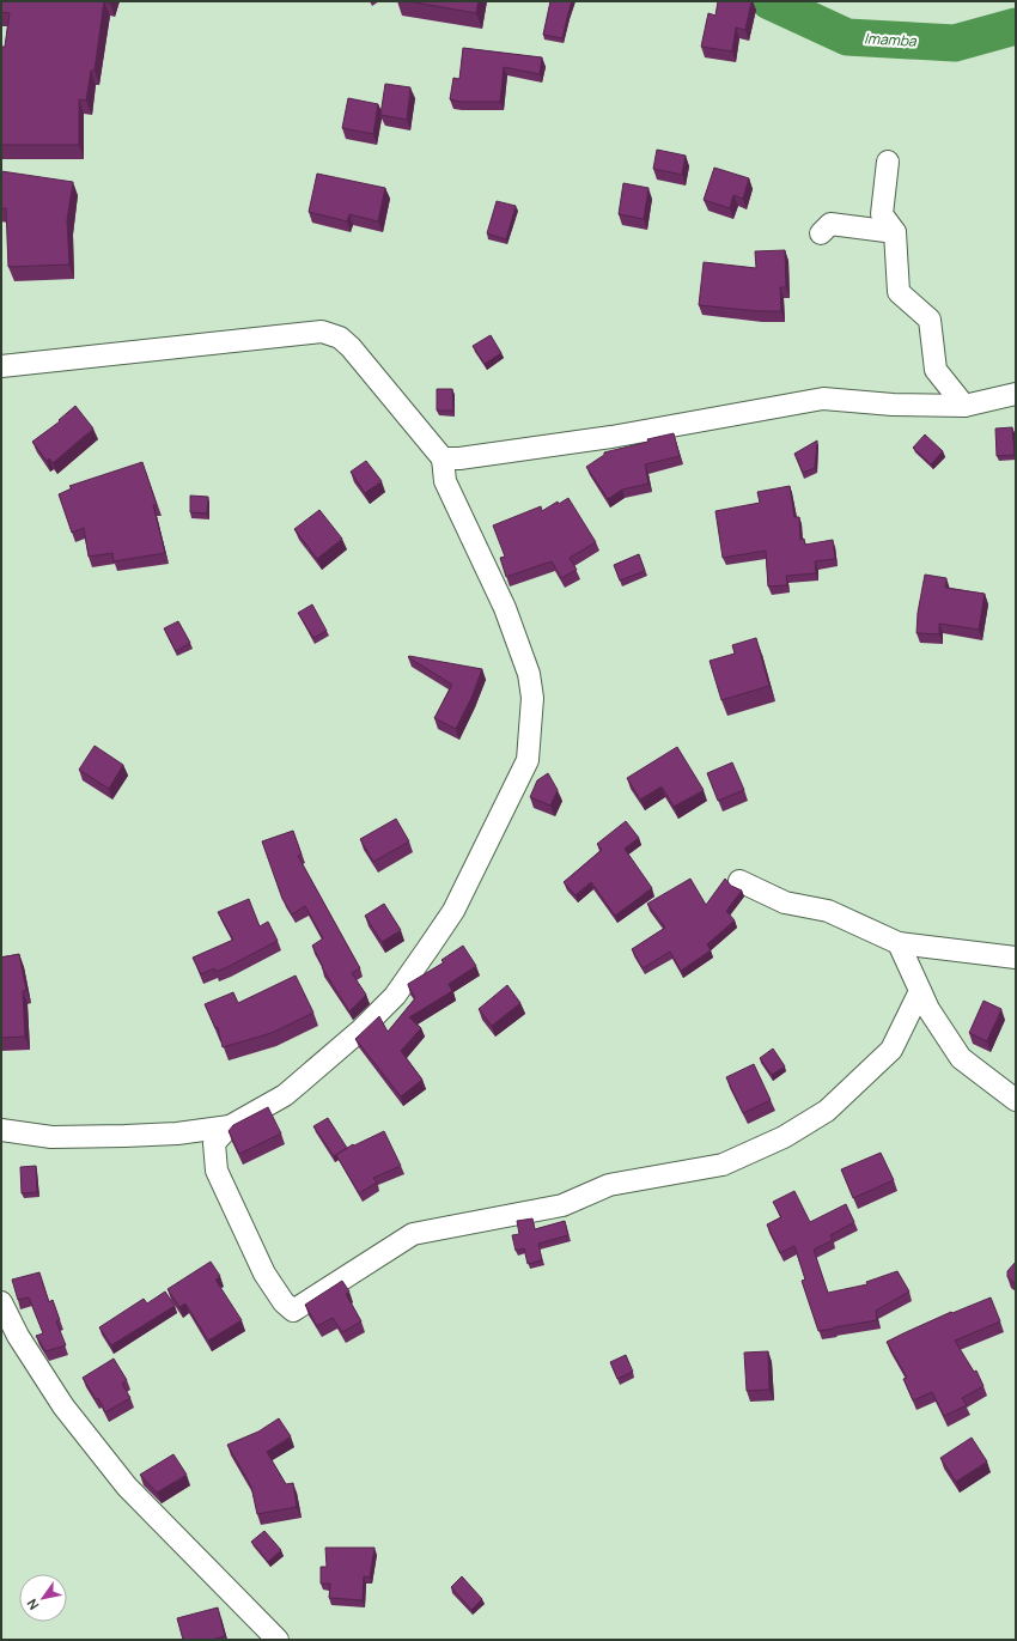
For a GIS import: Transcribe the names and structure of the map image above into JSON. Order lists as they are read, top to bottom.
{
  "water": ["Imamba"],
  "north": "bottom left"
}
